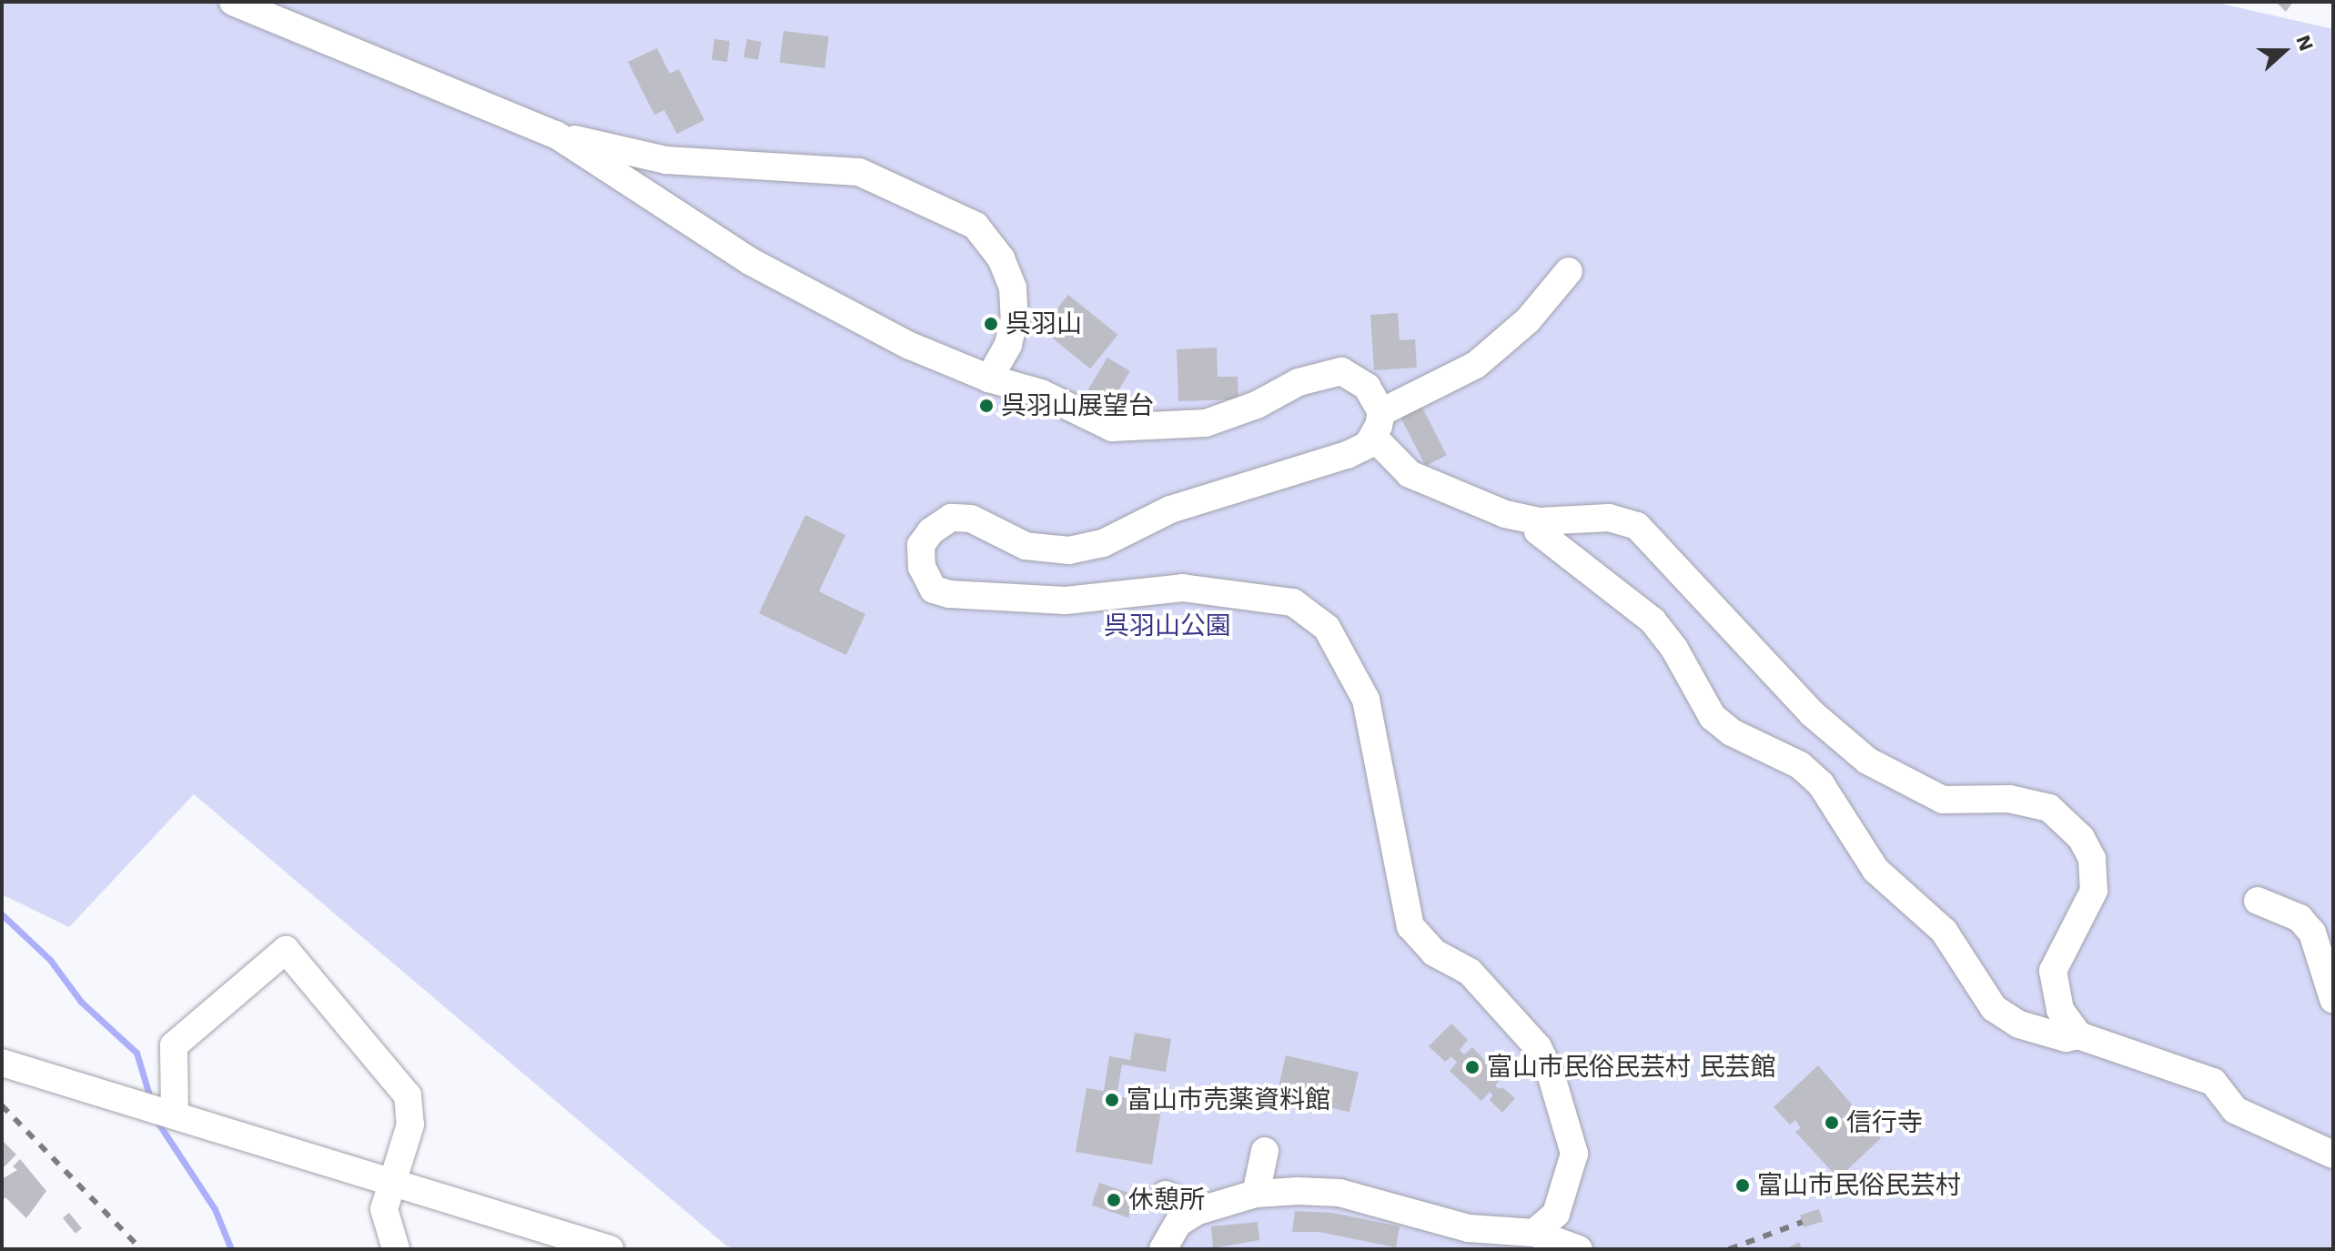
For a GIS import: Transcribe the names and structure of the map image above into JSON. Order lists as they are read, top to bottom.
{
  "parks": ["呉羽山公園"],
  "places": [
    "呉羽山",
    "呉羽山展望台",
    "富山市民俗民芸村 民芸館",
    "富山市売薬資料館",
    "信行寺",
    "富山市民俗民芸村",
    "休憩所"
  ],
  "north": "right"
}
